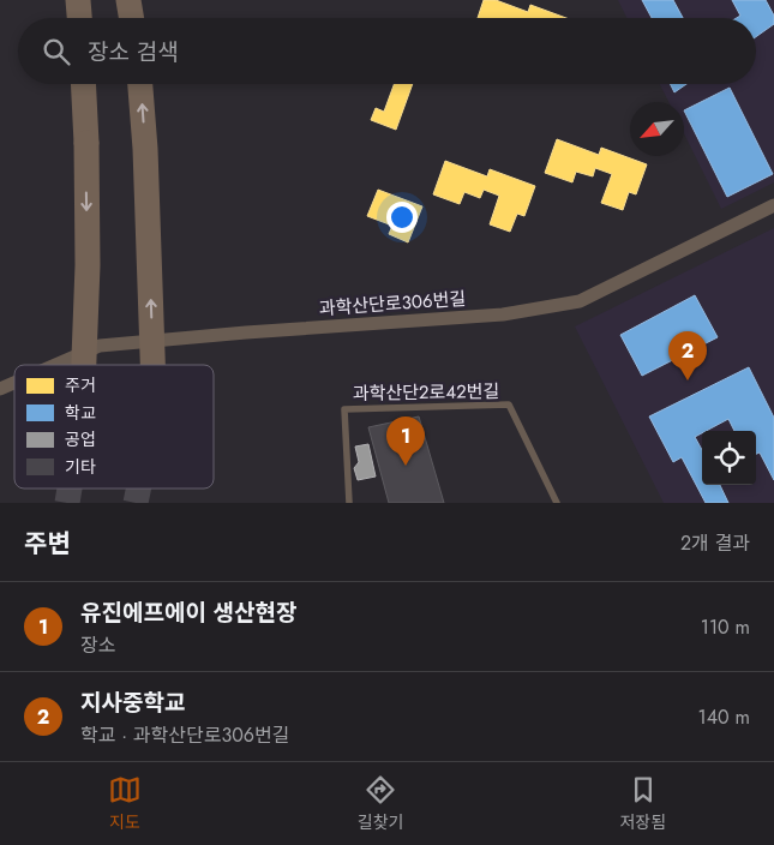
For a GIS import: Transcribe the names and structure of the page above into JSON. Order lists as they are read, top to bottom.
{
  "streets": {
    "street": ["과학산단로306번길"],
    "lane": ["과학산단2로42번길"]
  },
  "legend": [
    "주거",
    "학교",
    "공업",
    "기타"
  ],
  "north": "bottom left",
  "page": {
    "search": "장소 검색",
    "pins": ["2", "1"],
    "heading": ["주변", "2개 결과"],
    "list": [
      {
        "mark": "1",
        "name": "유진에프에이 생산현장",
        "note": "장소",
        "value": "110 m"
      },
      {
        "mark": "2",
        "name": "지사중학교",
        "note": "학교 · 과학산단로306번길",
        "value": "140 m"
      }
    ],
    "nav": ["지도", "길찾기", "저장됨"]
  }
}
